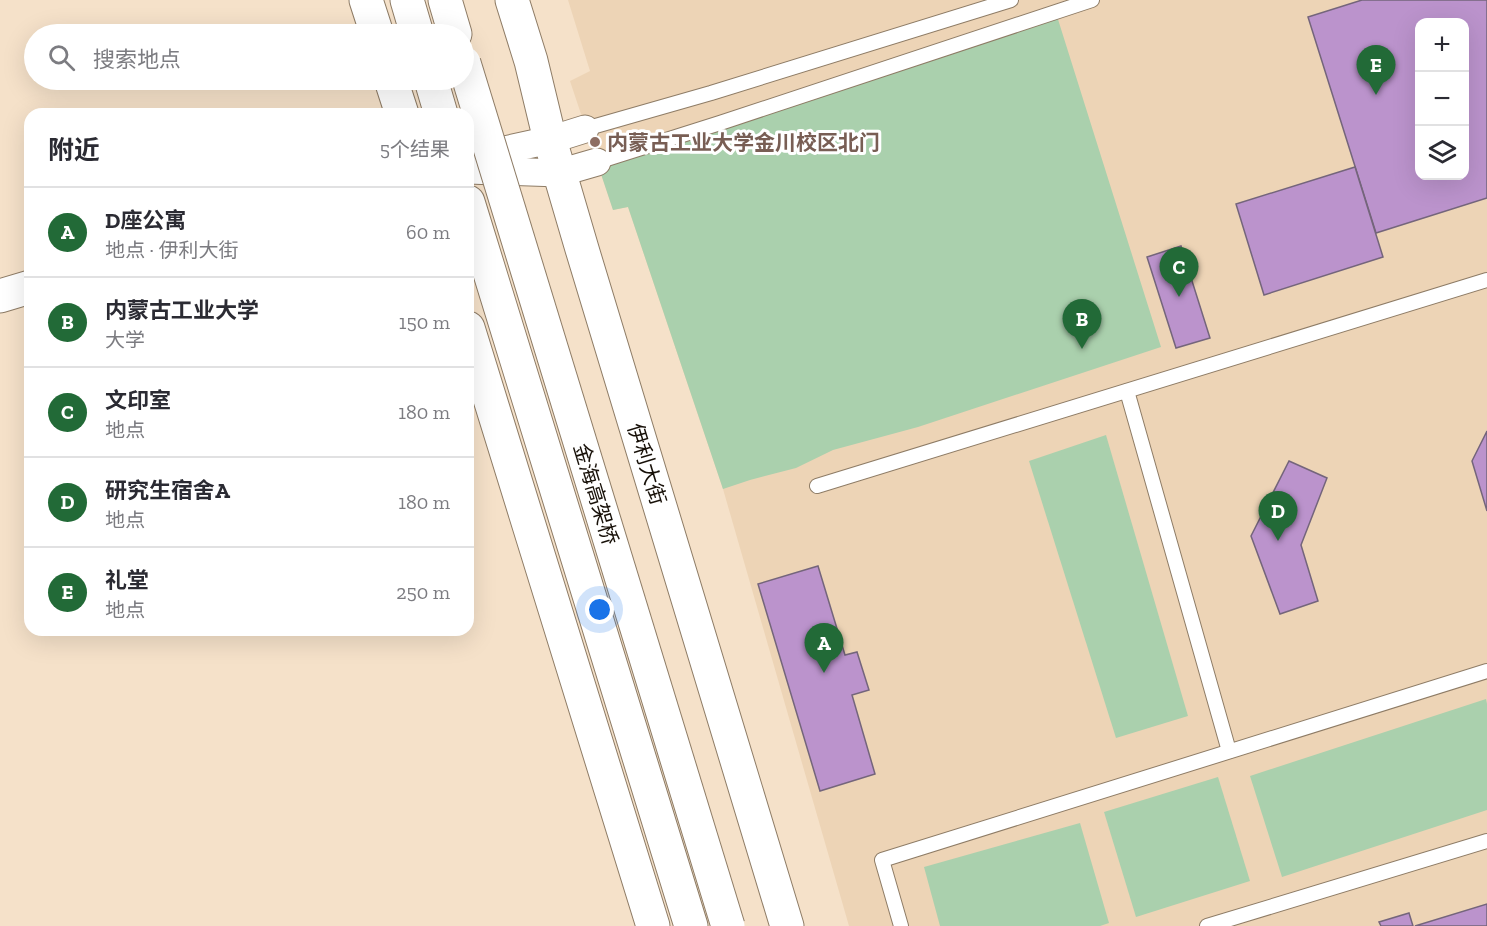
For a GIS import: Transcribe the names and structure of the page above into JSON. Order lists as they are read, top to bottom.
{
  "streets": {
    "main road": ["伊利大街", "金海高架桥"]
  },
  "places": ["内蒙古工业大学金川校区北门"],
  "page": {
    "map_buttons": ["+", "−"],
    "search": "搜索地点",
    "pins": [
      "E",
      "C",
      "B",
      "D",
      "A"
    ],
    "heading": ["附近", "5个结果"],
    "list": [
      {
        "mark": "A",
        "name": "D座公寓",
        "note": "地点 · 伊利大街",
        "value": "60 m"
      },
      {
        "mark": "B",
        "name": "内蒙古工业大学",
        "note": "大学",
        "value": "150 m"
      },
      {
        "mark": "C",
        "name": "文印室",
        "note": "地点",
        "value": "180 m"
      },
      {
        "mark": "D",
        "name": "研究生宿舍A",
        "note": "地点",
        "value": "180 m"
      },
      {
        "mark": "E",
        "name": "礼堂",
        "note": "地点",
        "value": "250 m"
      }
    ]
  }
}
